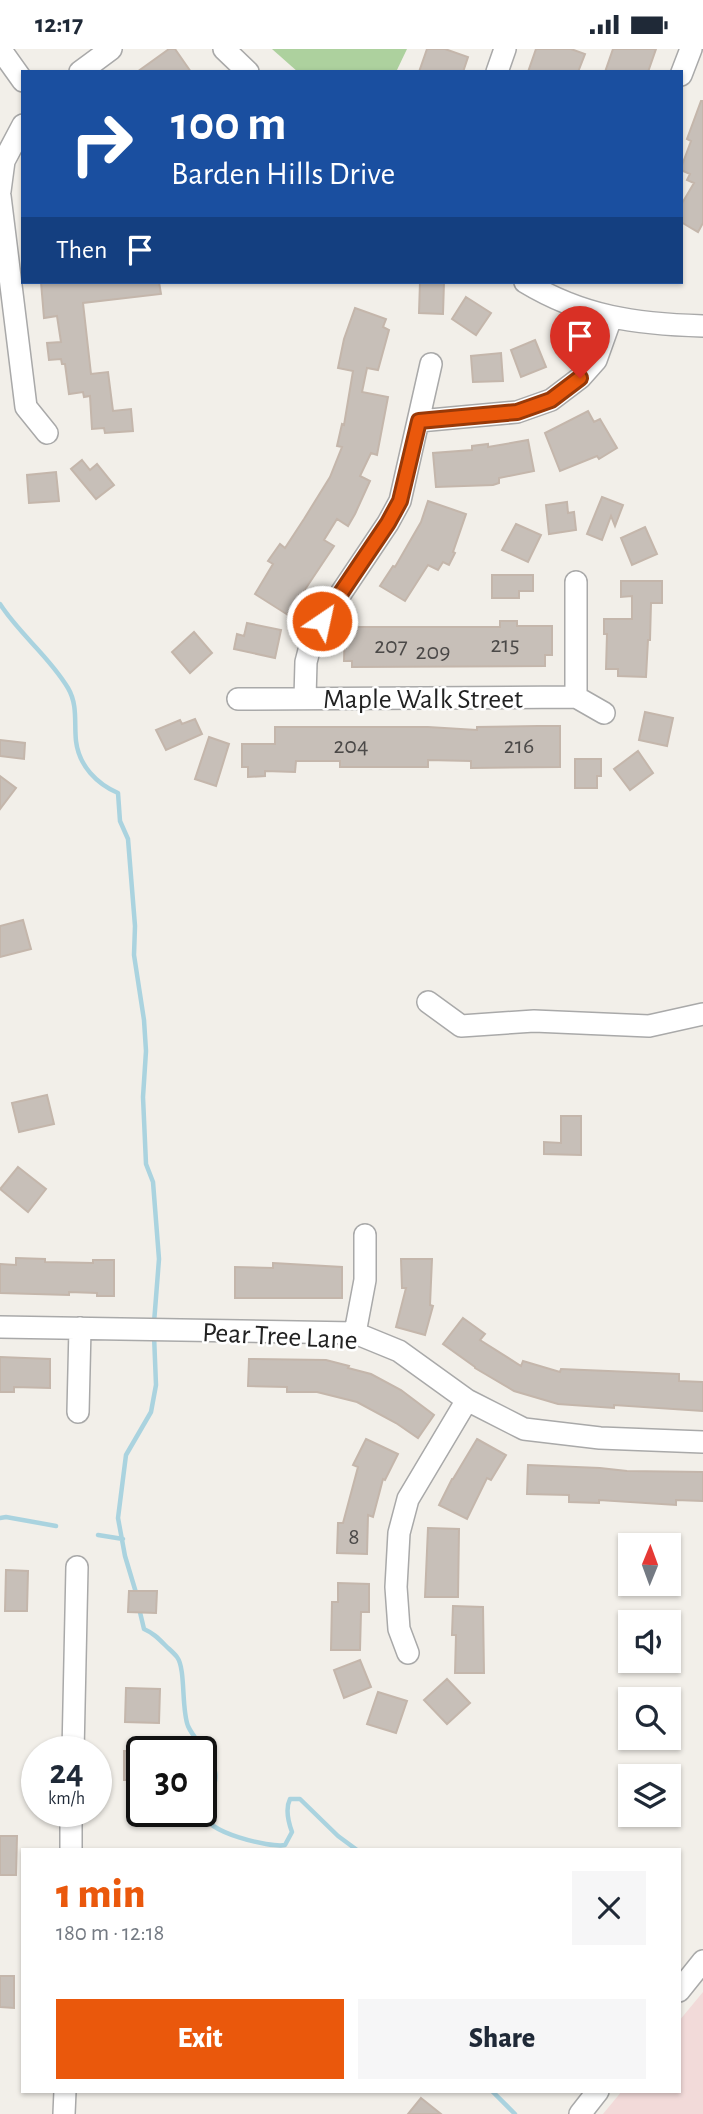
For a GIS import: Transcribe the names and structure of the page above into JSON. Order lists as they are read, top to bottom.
{
  "streets": {
    "street": ["Maple Walk Street", "Pear Tree Lane"]
  },
  "house_numbers": [
    "215",
    "207",
    "209",
    "204",
    "216",
    "8"
  ],
  "north": "top",
  "page": {
    "status": "12:17",
    "turn": ["100 m", "Barden Hills Drive"],
    "then": "Then",
    "speed": "24 km/h",
    "limit": "30",
    "heading": ["1 min", "180 m · 12:18"],
    "buttons": ["Exit", "Share"]
  }
}
